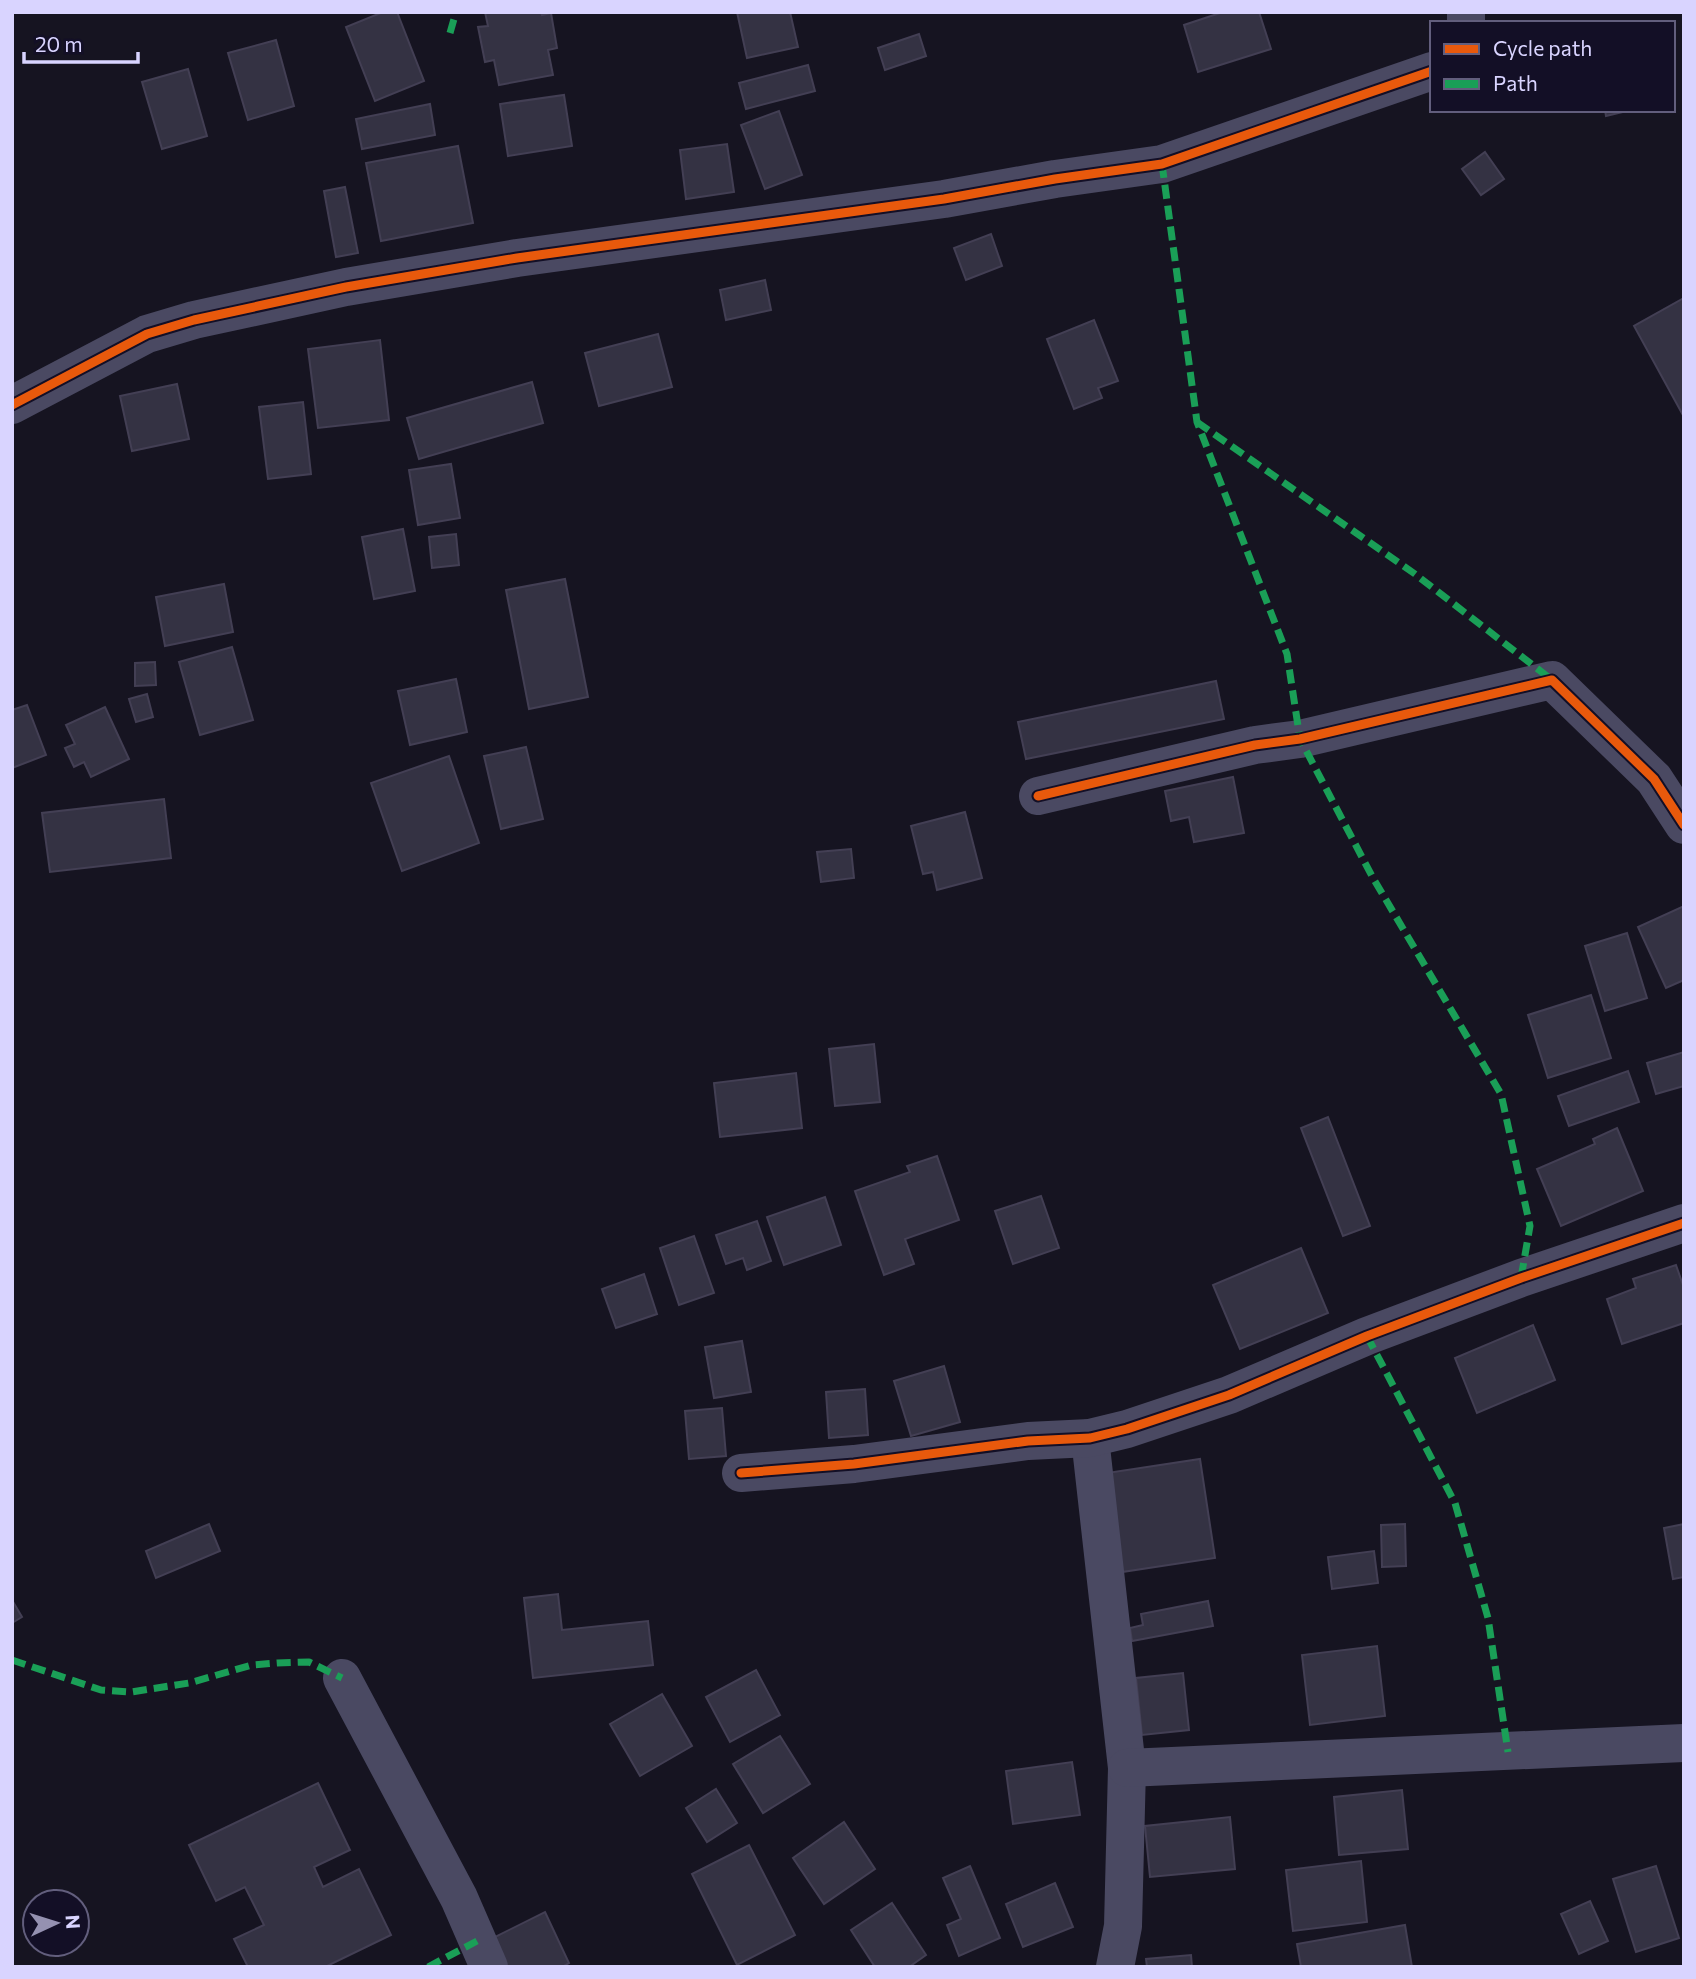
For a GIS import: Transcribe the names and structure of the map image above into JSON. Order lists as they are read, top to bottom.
{
  "legend": ["Cycle path", "Path"],
  "scale_bar": "20 m",
  "north": "right"
}
